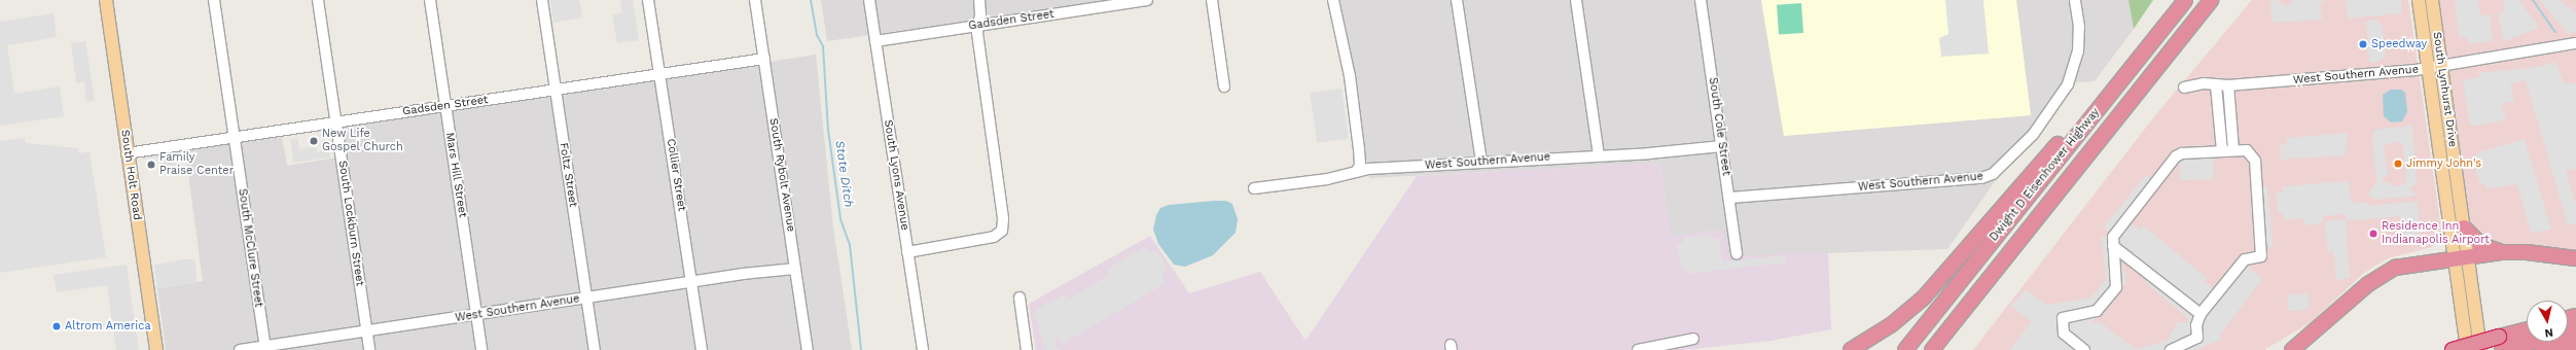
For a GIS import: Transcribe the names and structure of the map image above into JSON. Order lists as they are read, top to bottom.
{
  "streets": {
    "highway": ["Dwight D Eisenhower Highway"],
    "main road": ["South Lynhurst Drive", "South Holt Road"],
    "street": [
      "Gadsden Street",
      "West Southern Avenue",
      "South Cole Street",
      "Mars Hill Street",
      "Foltz Street",
      "Collier Street",
      "South Rybolt Avenue",
      "South Lyons Avenue",
      "South Lockburn Street",
      "South McClure Street"
    ]
  },
  "crossings": [
    ["Gadsden Street", "South Holt Road"],
    ["Gadsden Street", "Mars Hill Street"],
    ["Gadsden Street", "Foltz Street"],
    ["Gadsden Street", "Collier Street"],
    ["Gadsden Street", "South Rybolt Avenue"],
    ["Gadsden Street", "South Lyons Avenue"],
    ["Gadsden Street", "South Lockburn Street"],
    ["Gadsden Street", "South McClure Street"],
    ["West Southern Avenue", "South Lynhurst Drive"],
    ["West Southern Avenue", "South Cole Street"],
    ["West Southern Avenue", "Mars Hill Street"],
    ["West Southern Avenue", "Foltz Street"],
    ["West Southern Avenue", "Collier Street"],
    ["West Southern Avenue", "South Rybolt Avenue"],
    ["West Southern Avenue", "South Lockburn Street"],
    ["West Southern Avenue", "South McClure Street"]
  ],
  "water": ["State Ditch"],
  "places": [
    "Speedway",
    "New Life Gospel Church",
    "Jimmy John's",
    "Family Praise Center",
    "Residence Inn Indianapolis Airport",
    "Altrom America"
  ],
  "north": "bottom"
}
